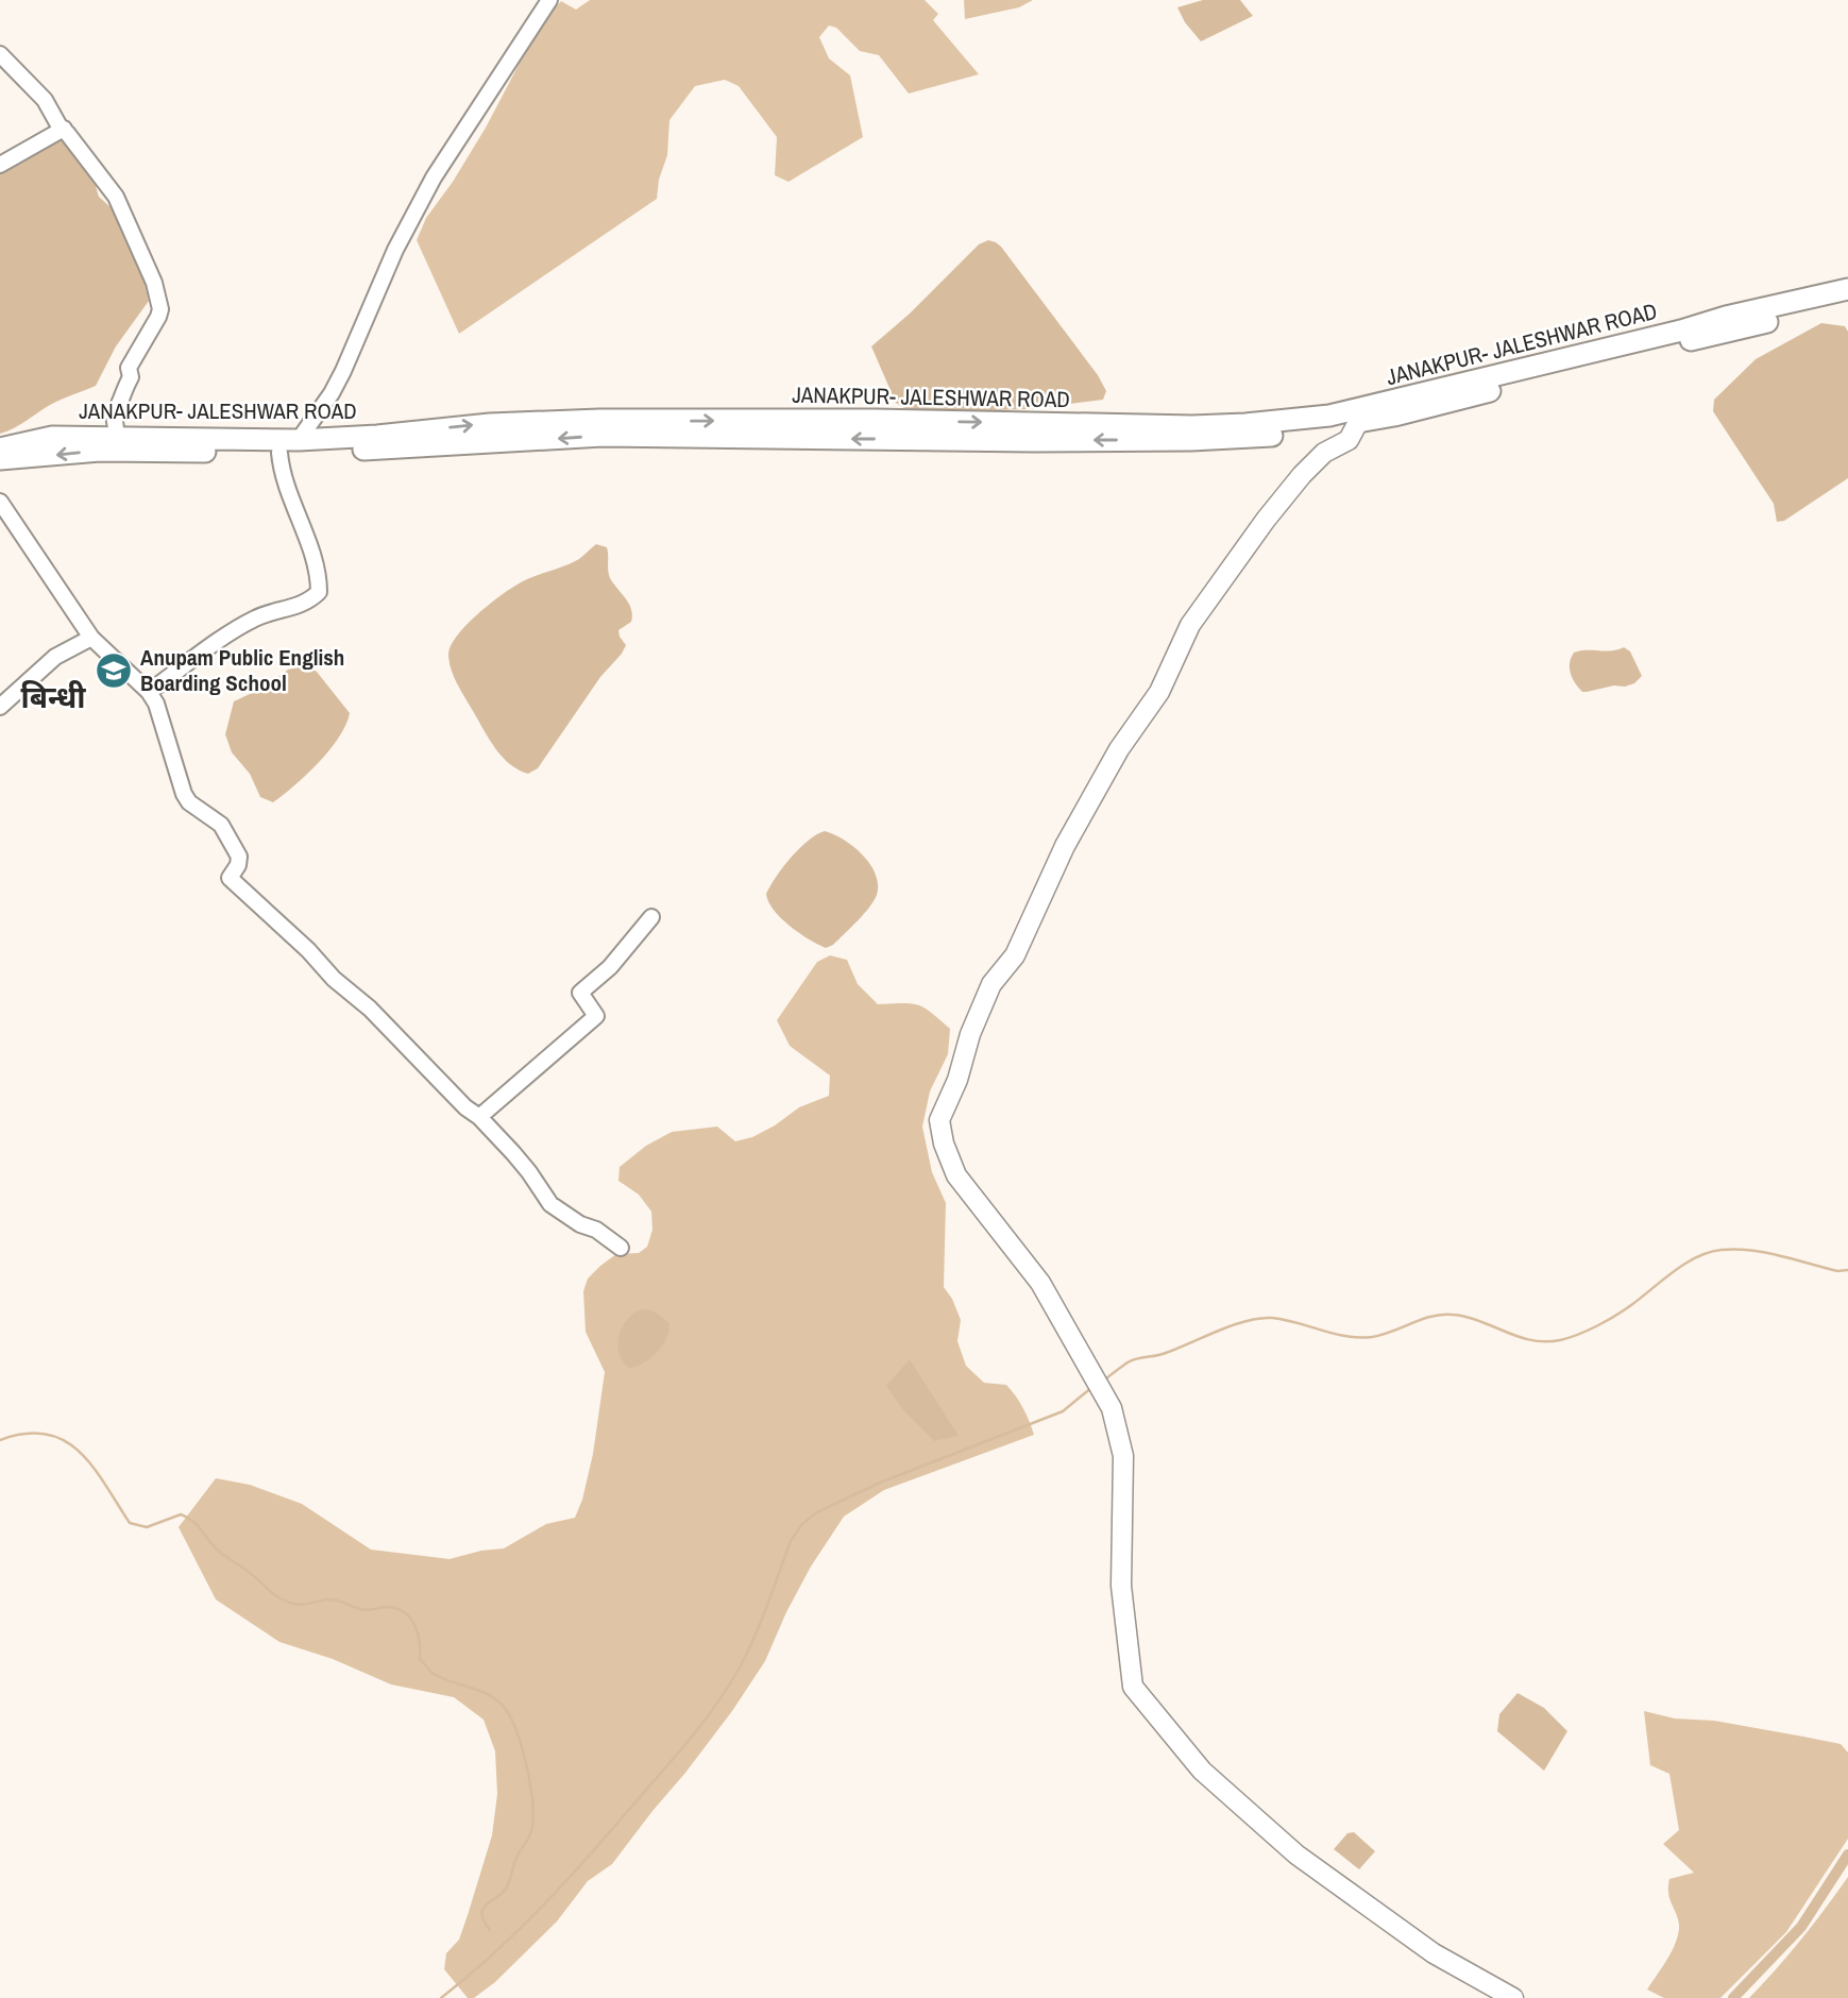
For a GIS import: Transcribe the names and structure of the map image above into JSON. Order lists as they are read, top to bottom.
{
  "streets": {
    "highway": ["JANAKPUR- JALESHWAR ROAD"]
  },
  "districts": ["बिन्धी"],
  "places": {
    "school or university": ["Anupam Public English Boarding School"]
  }
}
